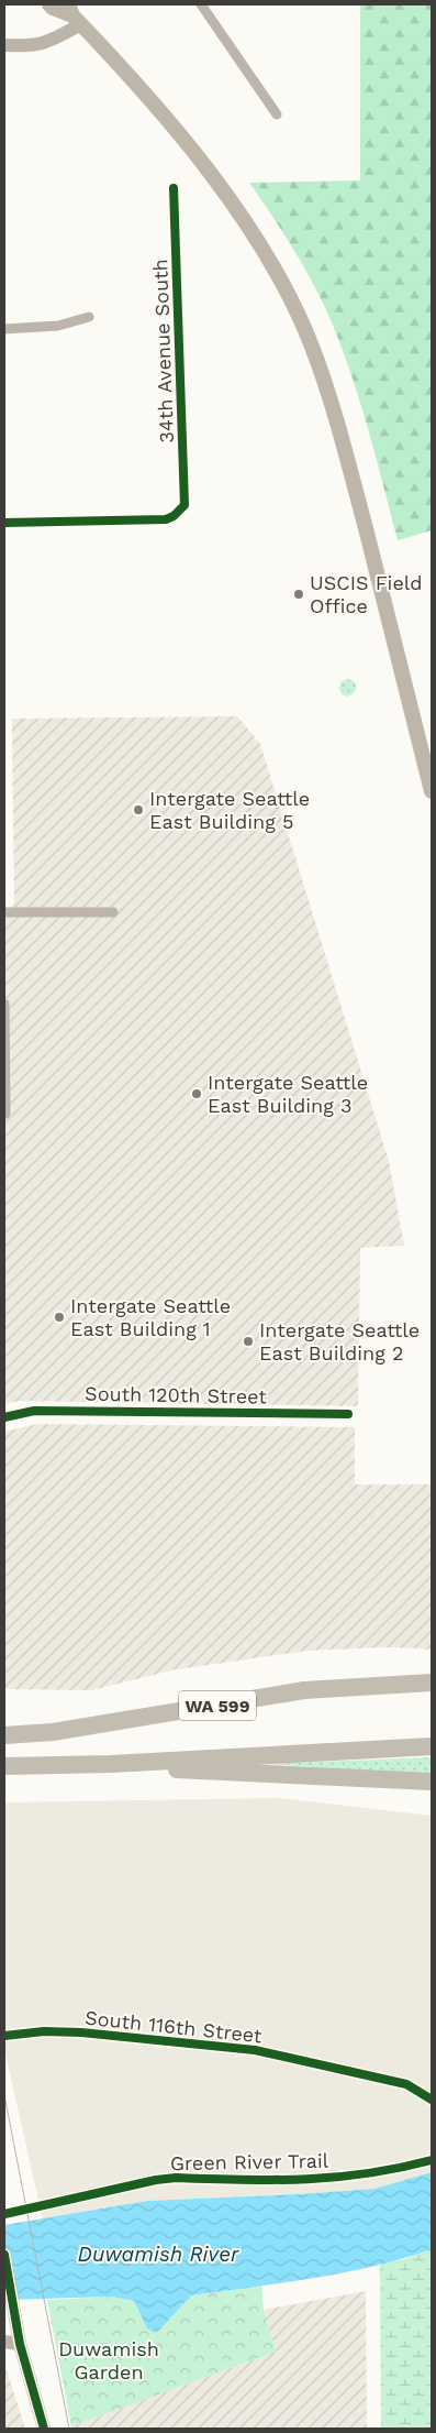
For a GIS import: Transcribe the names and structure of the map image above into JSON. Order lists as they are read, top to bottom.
{
  "streets": {
    "highway": ["WA 599"],
    "street": ["34th Avenue South", "South 120th Street", "South 116th Street"],
    "cycle path": ["Green River Trail"]
  },
  "water": ["Duwamish River"],
  "parks": ["Duwamish Garden"],
  "places": [
    "USCIS Field Office",
    "Intergate Seattle East Building 5",
    "Intergate Seattle East Building 3",
    "Intergate Seattle East Building 1",
    "Intergate Seattle East Building 2"
  ]
}
